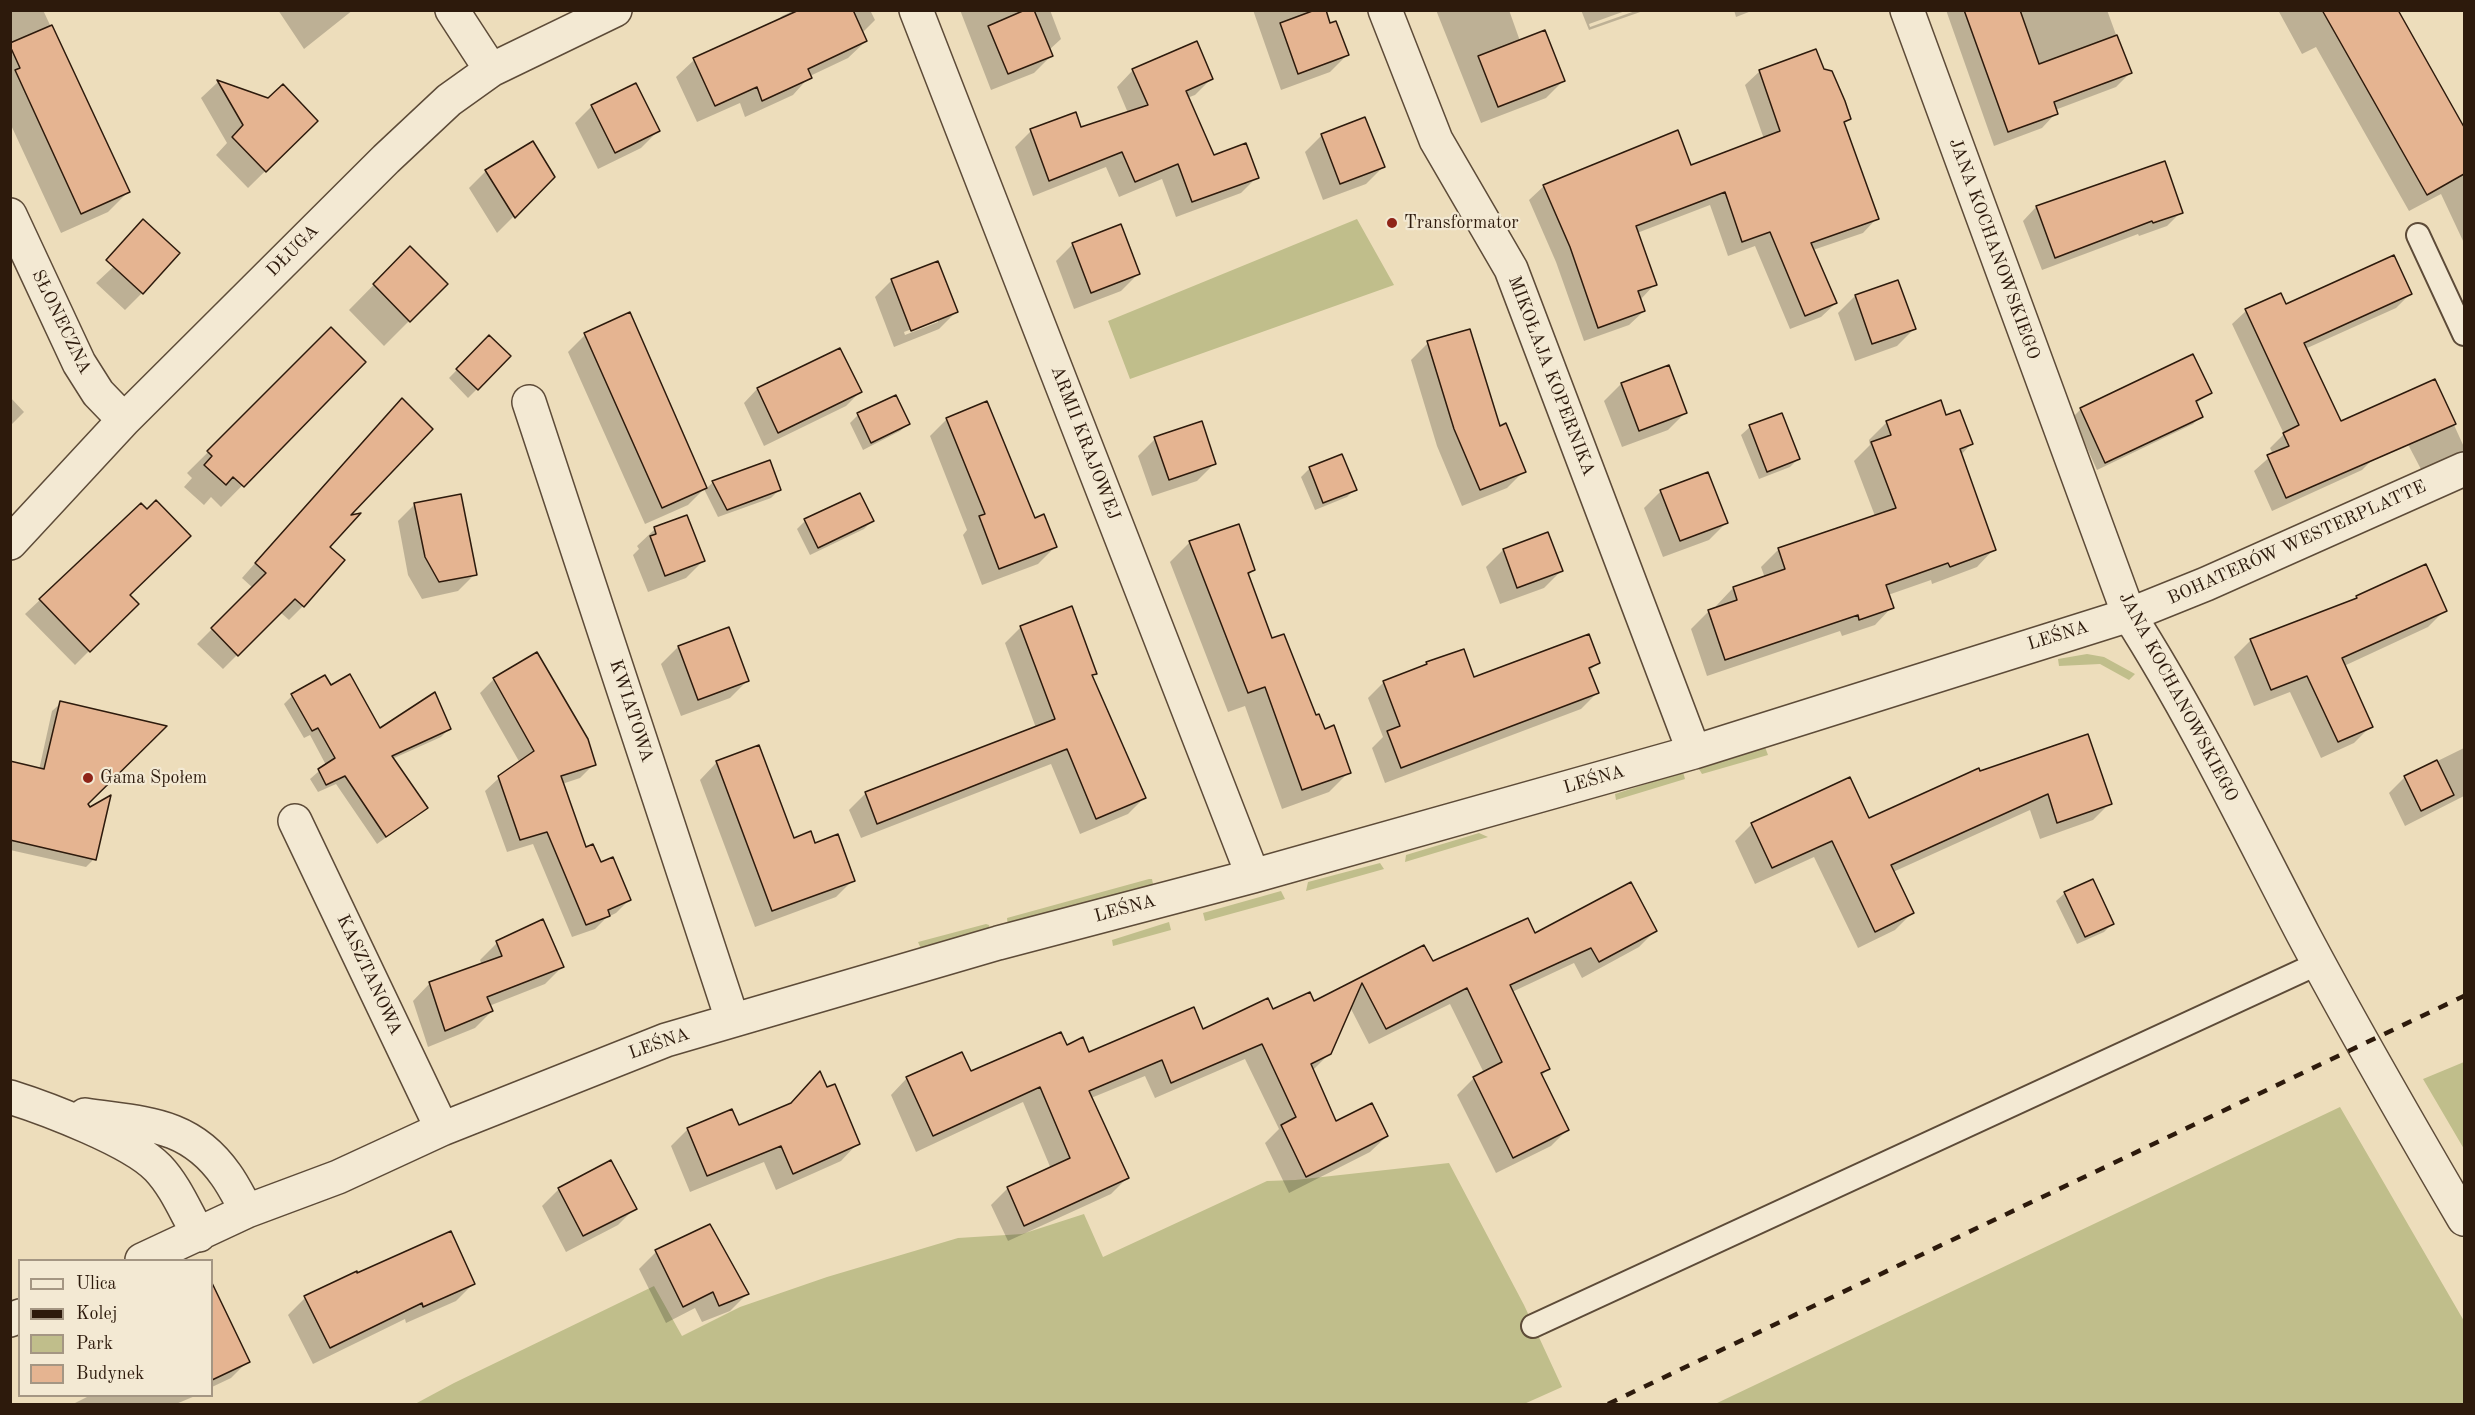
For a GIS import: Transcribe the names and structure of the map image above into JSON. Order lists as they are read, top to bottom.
{
  "streets": {
    "street": [
      "JANA KOCHANOWSKIEGO",
      "DŁUGA",
      "SŁONECZNA",
      "MIKOŁAJA KOPERNIKA",
      "ARMII KRAJOWEJ",
      "BOHATERÓW WESTERPLATTE",
      "LEŚNA",
      "KWIATOWA",
      "KASZTANOWA"
    ]
  },
  "crossings": [
    ["JANA KOCHANOWSKIEGO", "BOHATERÓW WESTERPLATTE"],
    ["JANA KOCHANOWSKIEGO", "LEŚNA"],
    ["DŁUGA", "SŁONECZNA"],
    ["MIKOŁAJA KOPERNIKA", "LEŚNA"],
    ["ARMII KRAJOWEJ", "LEŚNA"],
    ["BOHATERÓW WESTERPLATTE", "LEŚNA"],
    ["LEŚNA", "KWIATOWA"],
    ["LEŚNA", "KASZTANOWA"]
  ],
  "places": ["Transformator", "Gama Społem"],
  "legend": [
    "Ulica",
    "Kolej",
    "Park",
    "Budynek"
  ]
}
